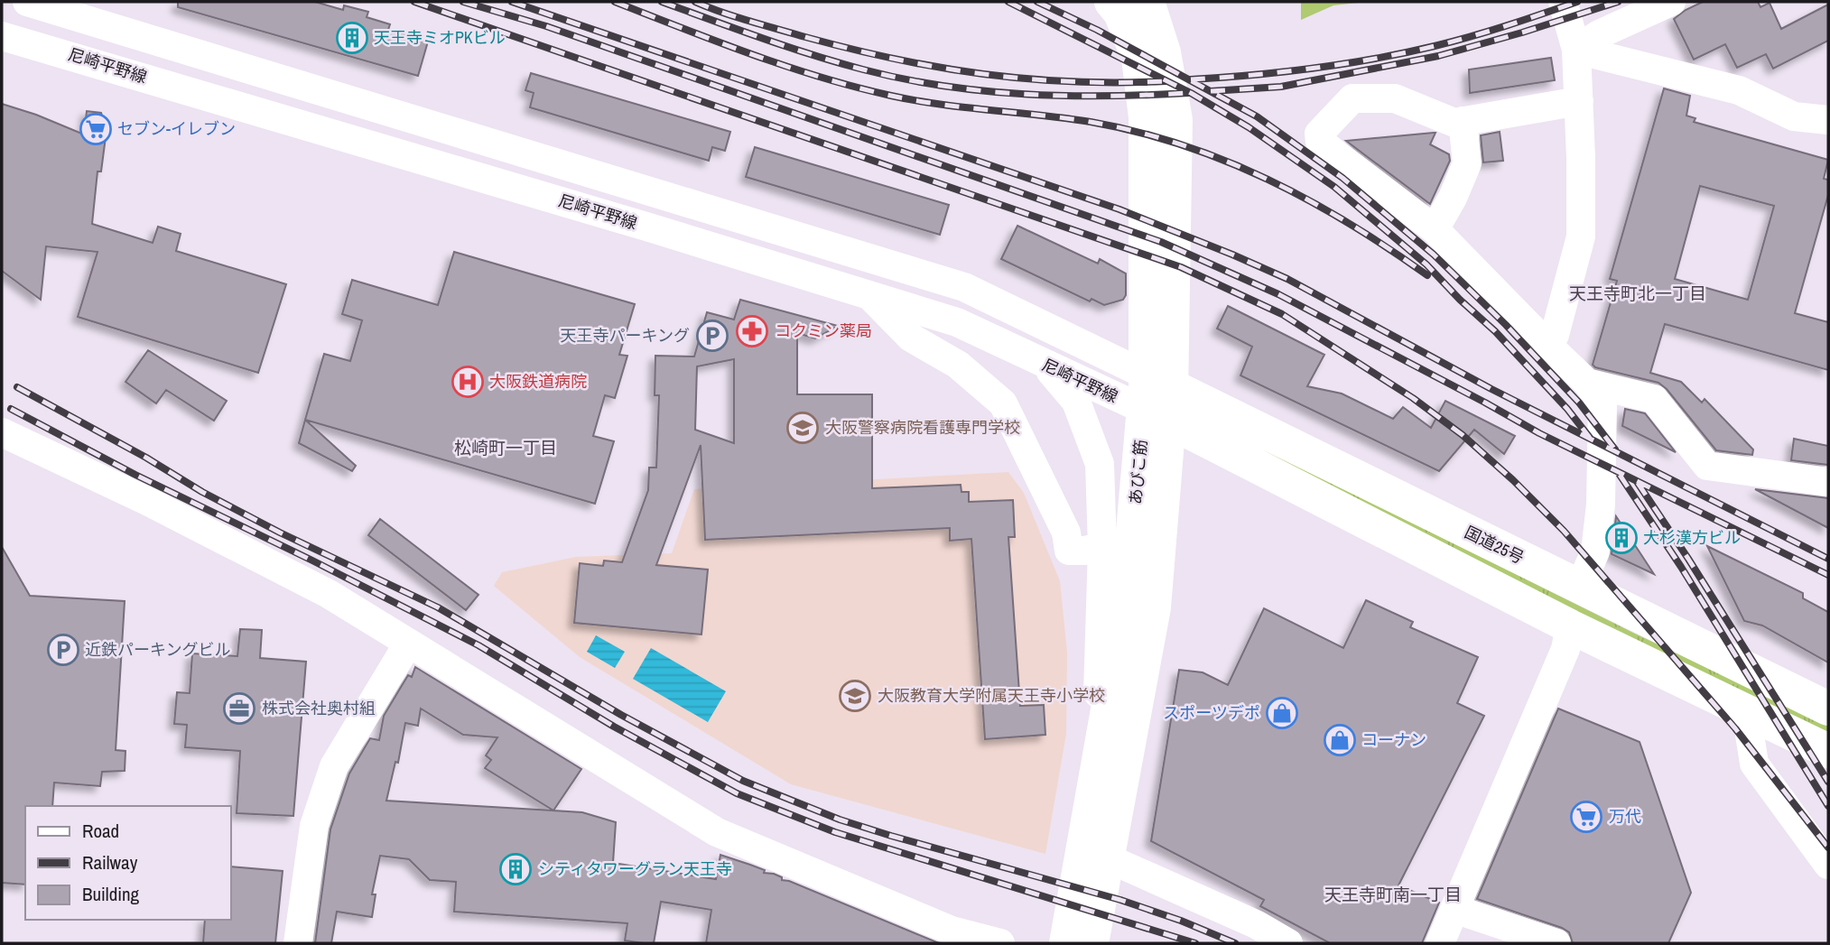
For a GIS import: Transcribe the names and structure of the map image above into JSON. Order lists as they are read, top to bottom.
{
  "streets": {
    "main road": ["あびこ筋", "国道25号"],
    "street": ["尼崎平野線"]
  },
  "districts": ["天王寺町北一丁目", "松崎町一丁目", "天王寺町南一丁目"],
  "places": {
    "building": ["天王寺ミオPKビル", "大杉漢方ビル", "シティタワーグラン天王寺"],
    "supermarket": ["セブン-イレブン", "万代"],
    "pharmacy": ["コクミン薬局"],
    "parking": ["天王寺パーキング", "近鉄パーキングビル"],
    "hospital": ["大阪鉄道病院"],
    "school or university": ["大阪警察病院看護専門学校", "大阪教育大学附属天王寺小学校"],
    "office": ["株式会社奥村組"],
    "shop": ["スポーツデポ", "コーナン"]
  },
  "legend": ["Road", "Railway", "Building"]
}
